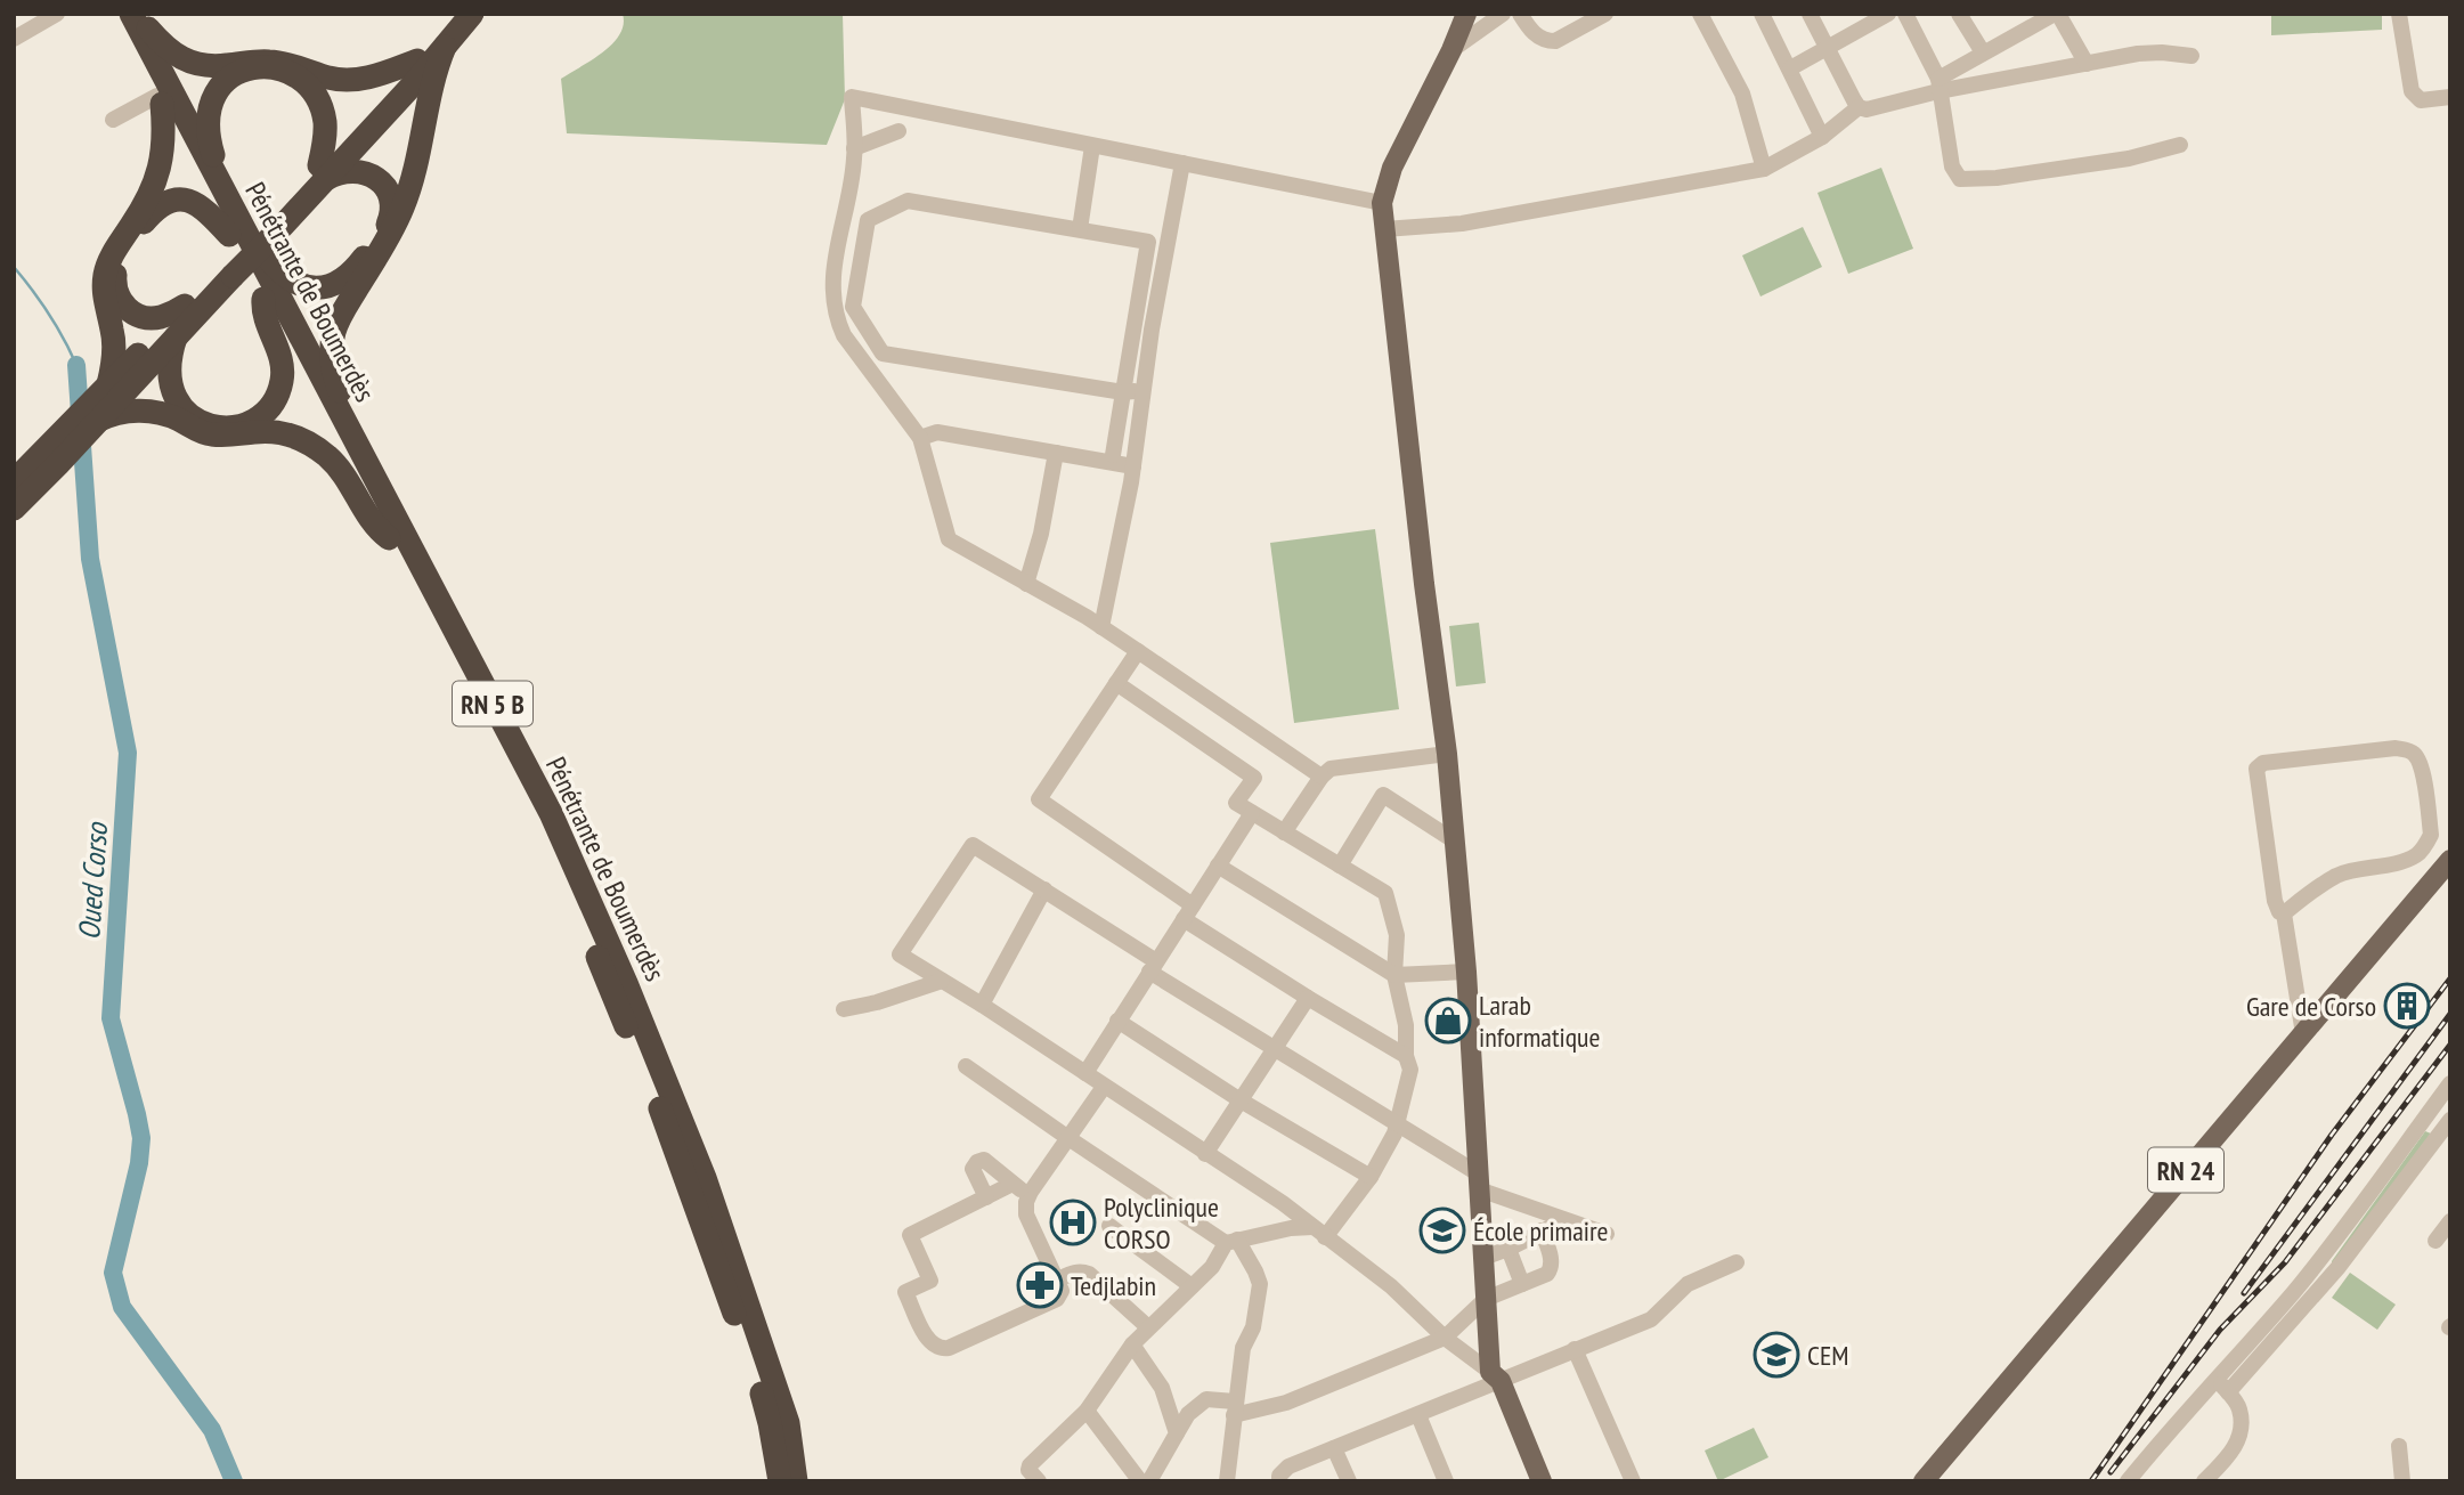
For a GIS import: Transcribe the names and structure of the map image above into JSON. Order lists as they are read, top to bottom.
{
  "streets": {
    "highway": ["Pénétrante de Boumerdès", "RN 5 B"],
    "main road": ["RN 24"]
  },
  "water": ["Oued Corso"],
  "places": {
    "building": ["Gare de Corso"],
    "shop": ["Larab informatique"],
    "hospital": ["Polyclinique CORSO"],
    "school or university": ["École primaire", "CEM"],
    "pharmacy": ["Tedjlabin"]
  }
}
